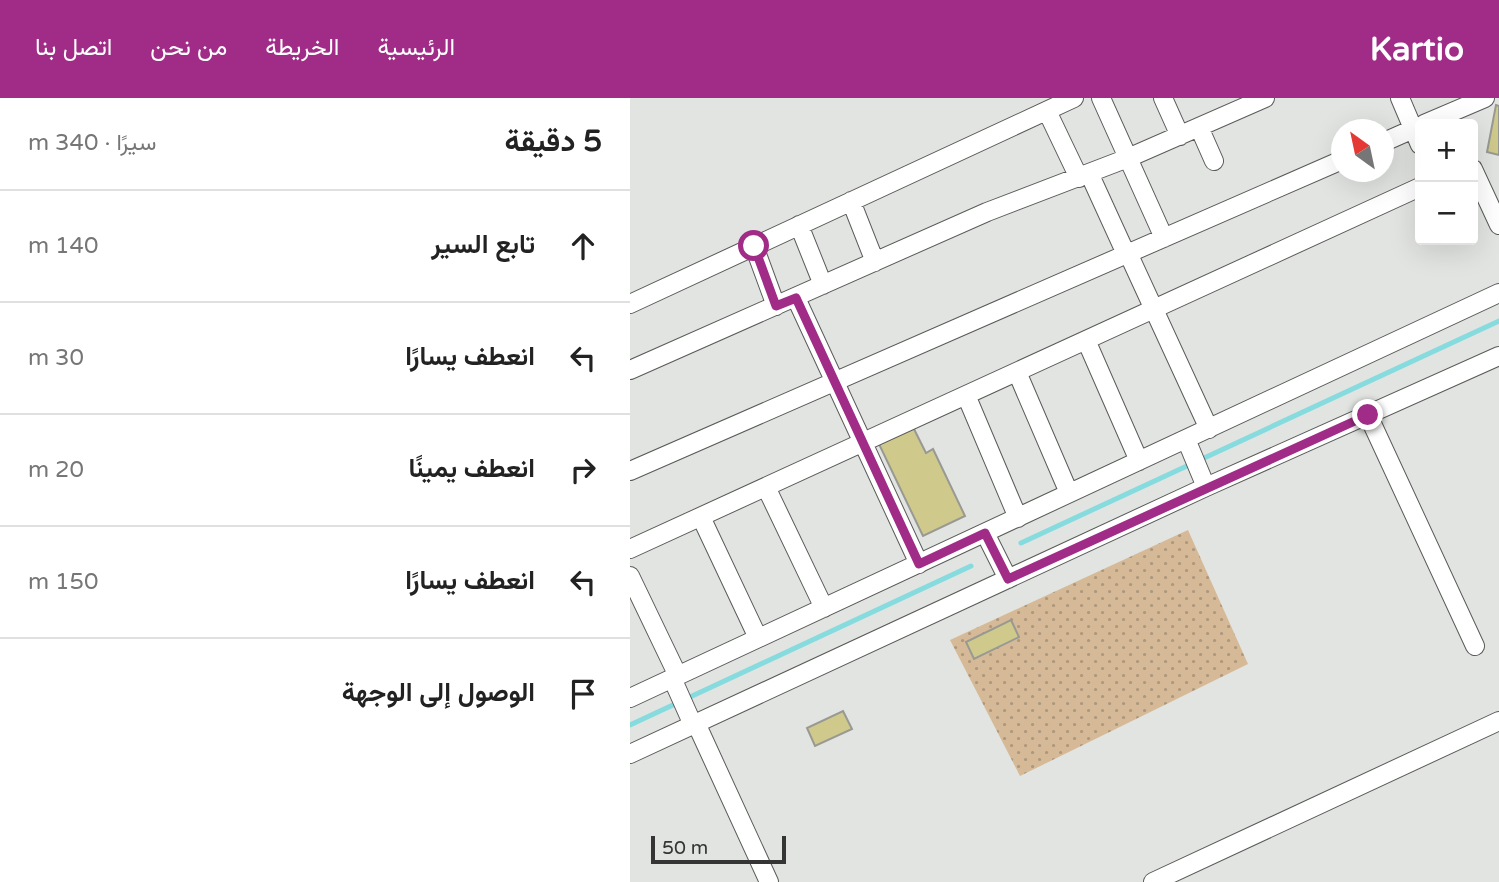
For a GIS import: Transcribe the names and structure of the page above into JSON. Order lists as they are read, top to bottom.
{
  "scale_bar": "50 m",
  "north": "top left",
  "page": {
    "header": "Kartio",
    "nav": [
      "الرئيسية",
      "الخريطة",
      "من نحن",
      "اتصل بنا"
    ],
    "heading": ["5 دقيقة", "سيرًا · 340 m"],
    "map_buttons": ["+", "−"],
    "list": [
      ["تابع السير", "140 m"],
      ["انعطف يسارًا", "30 m"],
      ["انعطف يمينًا", "20 m"],
      ["انعطف يسارًا", "150 m"],
      "الوصول إلى الوجهة"
    ],
    "scale": "50 m"
  }
}
